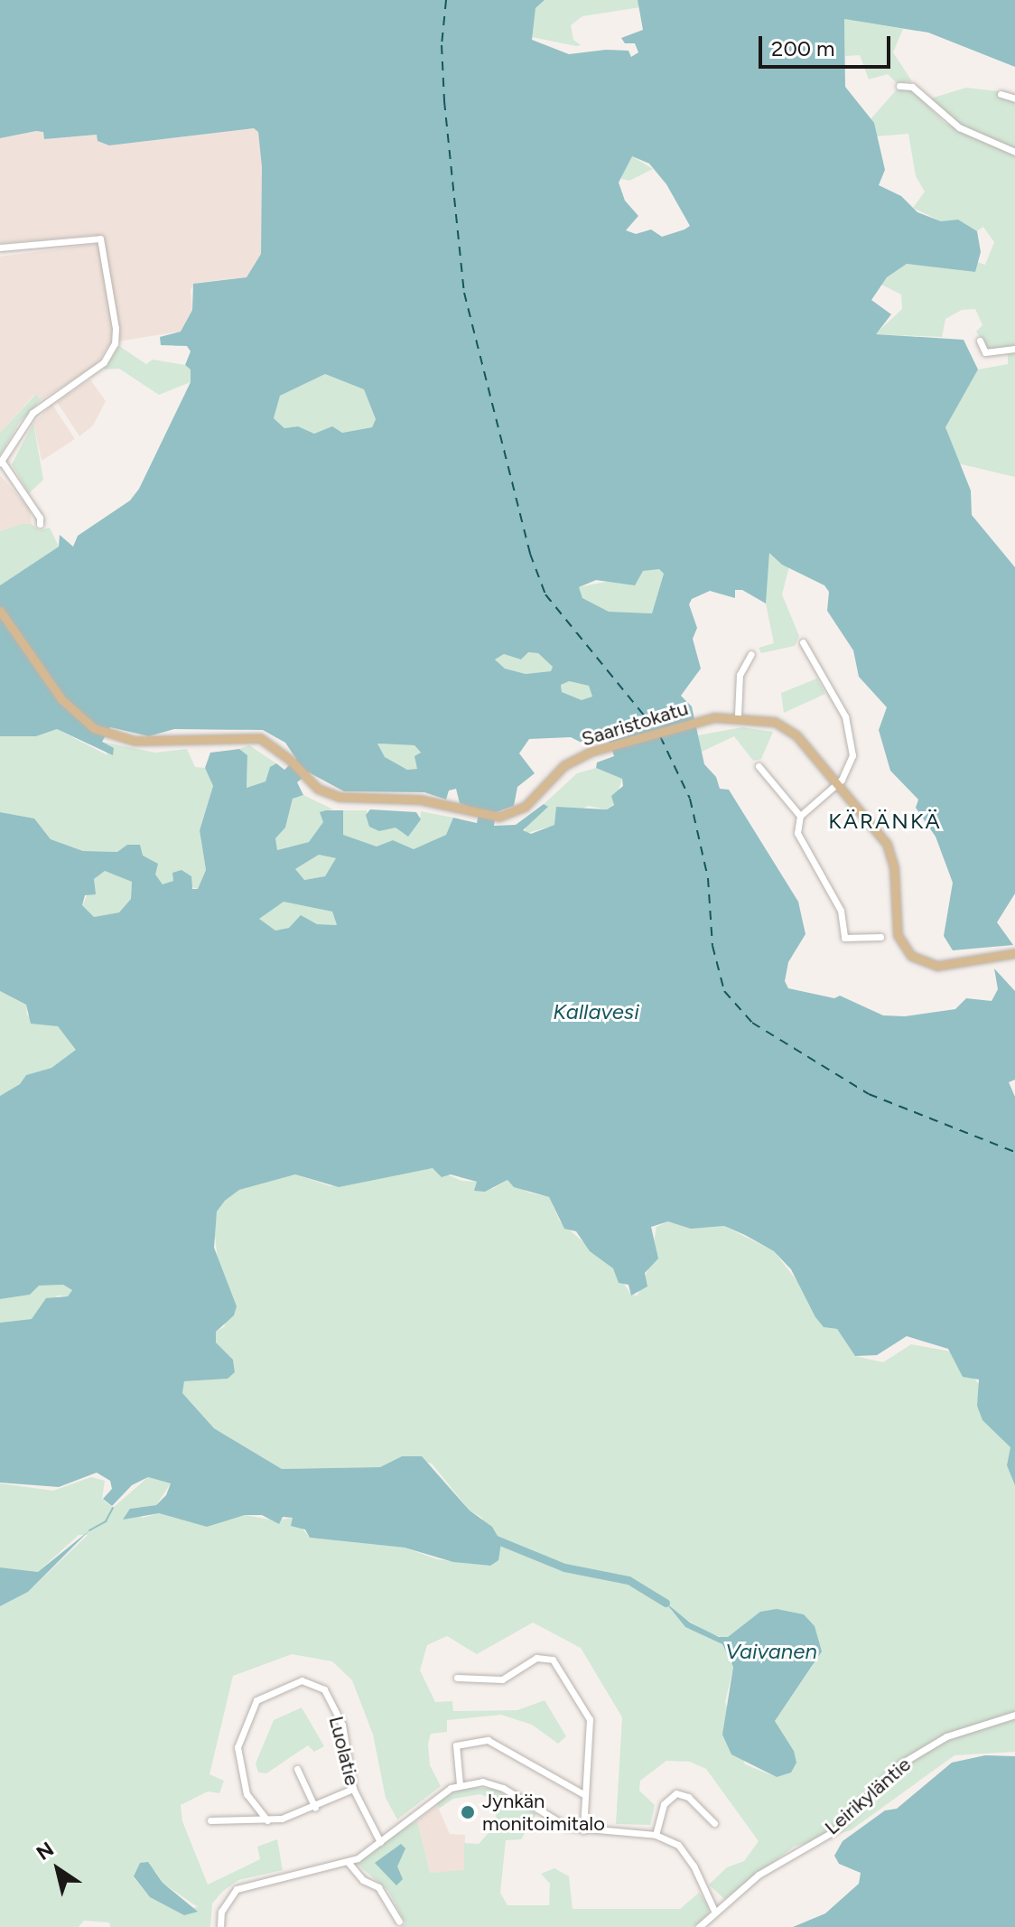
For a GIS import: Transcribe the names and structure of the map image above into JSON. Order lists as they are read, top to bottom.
{
  "streets": {
    "main road": ["Saaristokatu"],
    "street": ["Luolatie", "Leirikyläntie"]
  },
  "districts": ["KÄRÄNKÄ"],
  "water": ["Kallavesi", "Vaivanen"],
  "places": ["Jynkän monitoimitalo"],
  "scale_bar": "200 m",
  "north": "top left"
}
